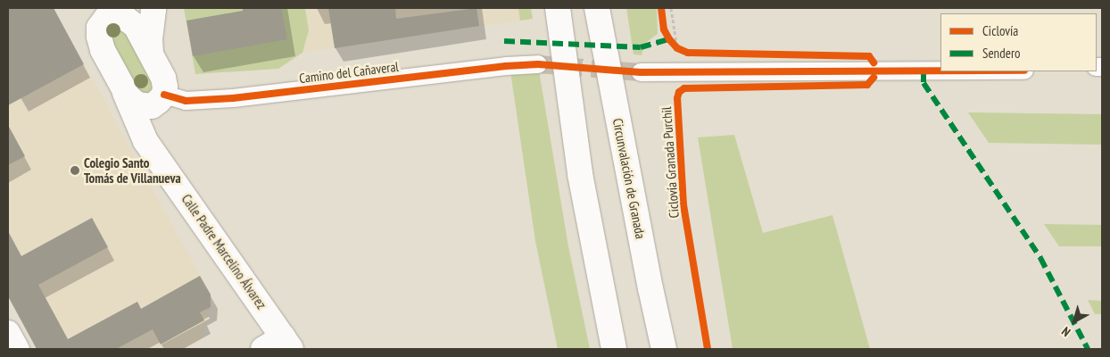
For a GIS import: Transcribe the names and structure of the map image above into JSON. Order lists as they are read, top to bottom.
{
  "streets": {
    "main road": ["Circunvalación de Granada", "Calle Padre Marcelino Álvarez"],
    "street": ["Camino del Cañaveral"],
    "cycle path": ["Ciclovía Granada Purchil"]
  },
  "crossings": [
    ["Camino del Cañaveral", "Calle Padre Marcelino Álvarez"]
  ],
  "places": ["Colegio Santo Tomás de Villanueva"],
  "legend": ["Ciclovía", "Sendero"],
  "north": "bottom left"
}
